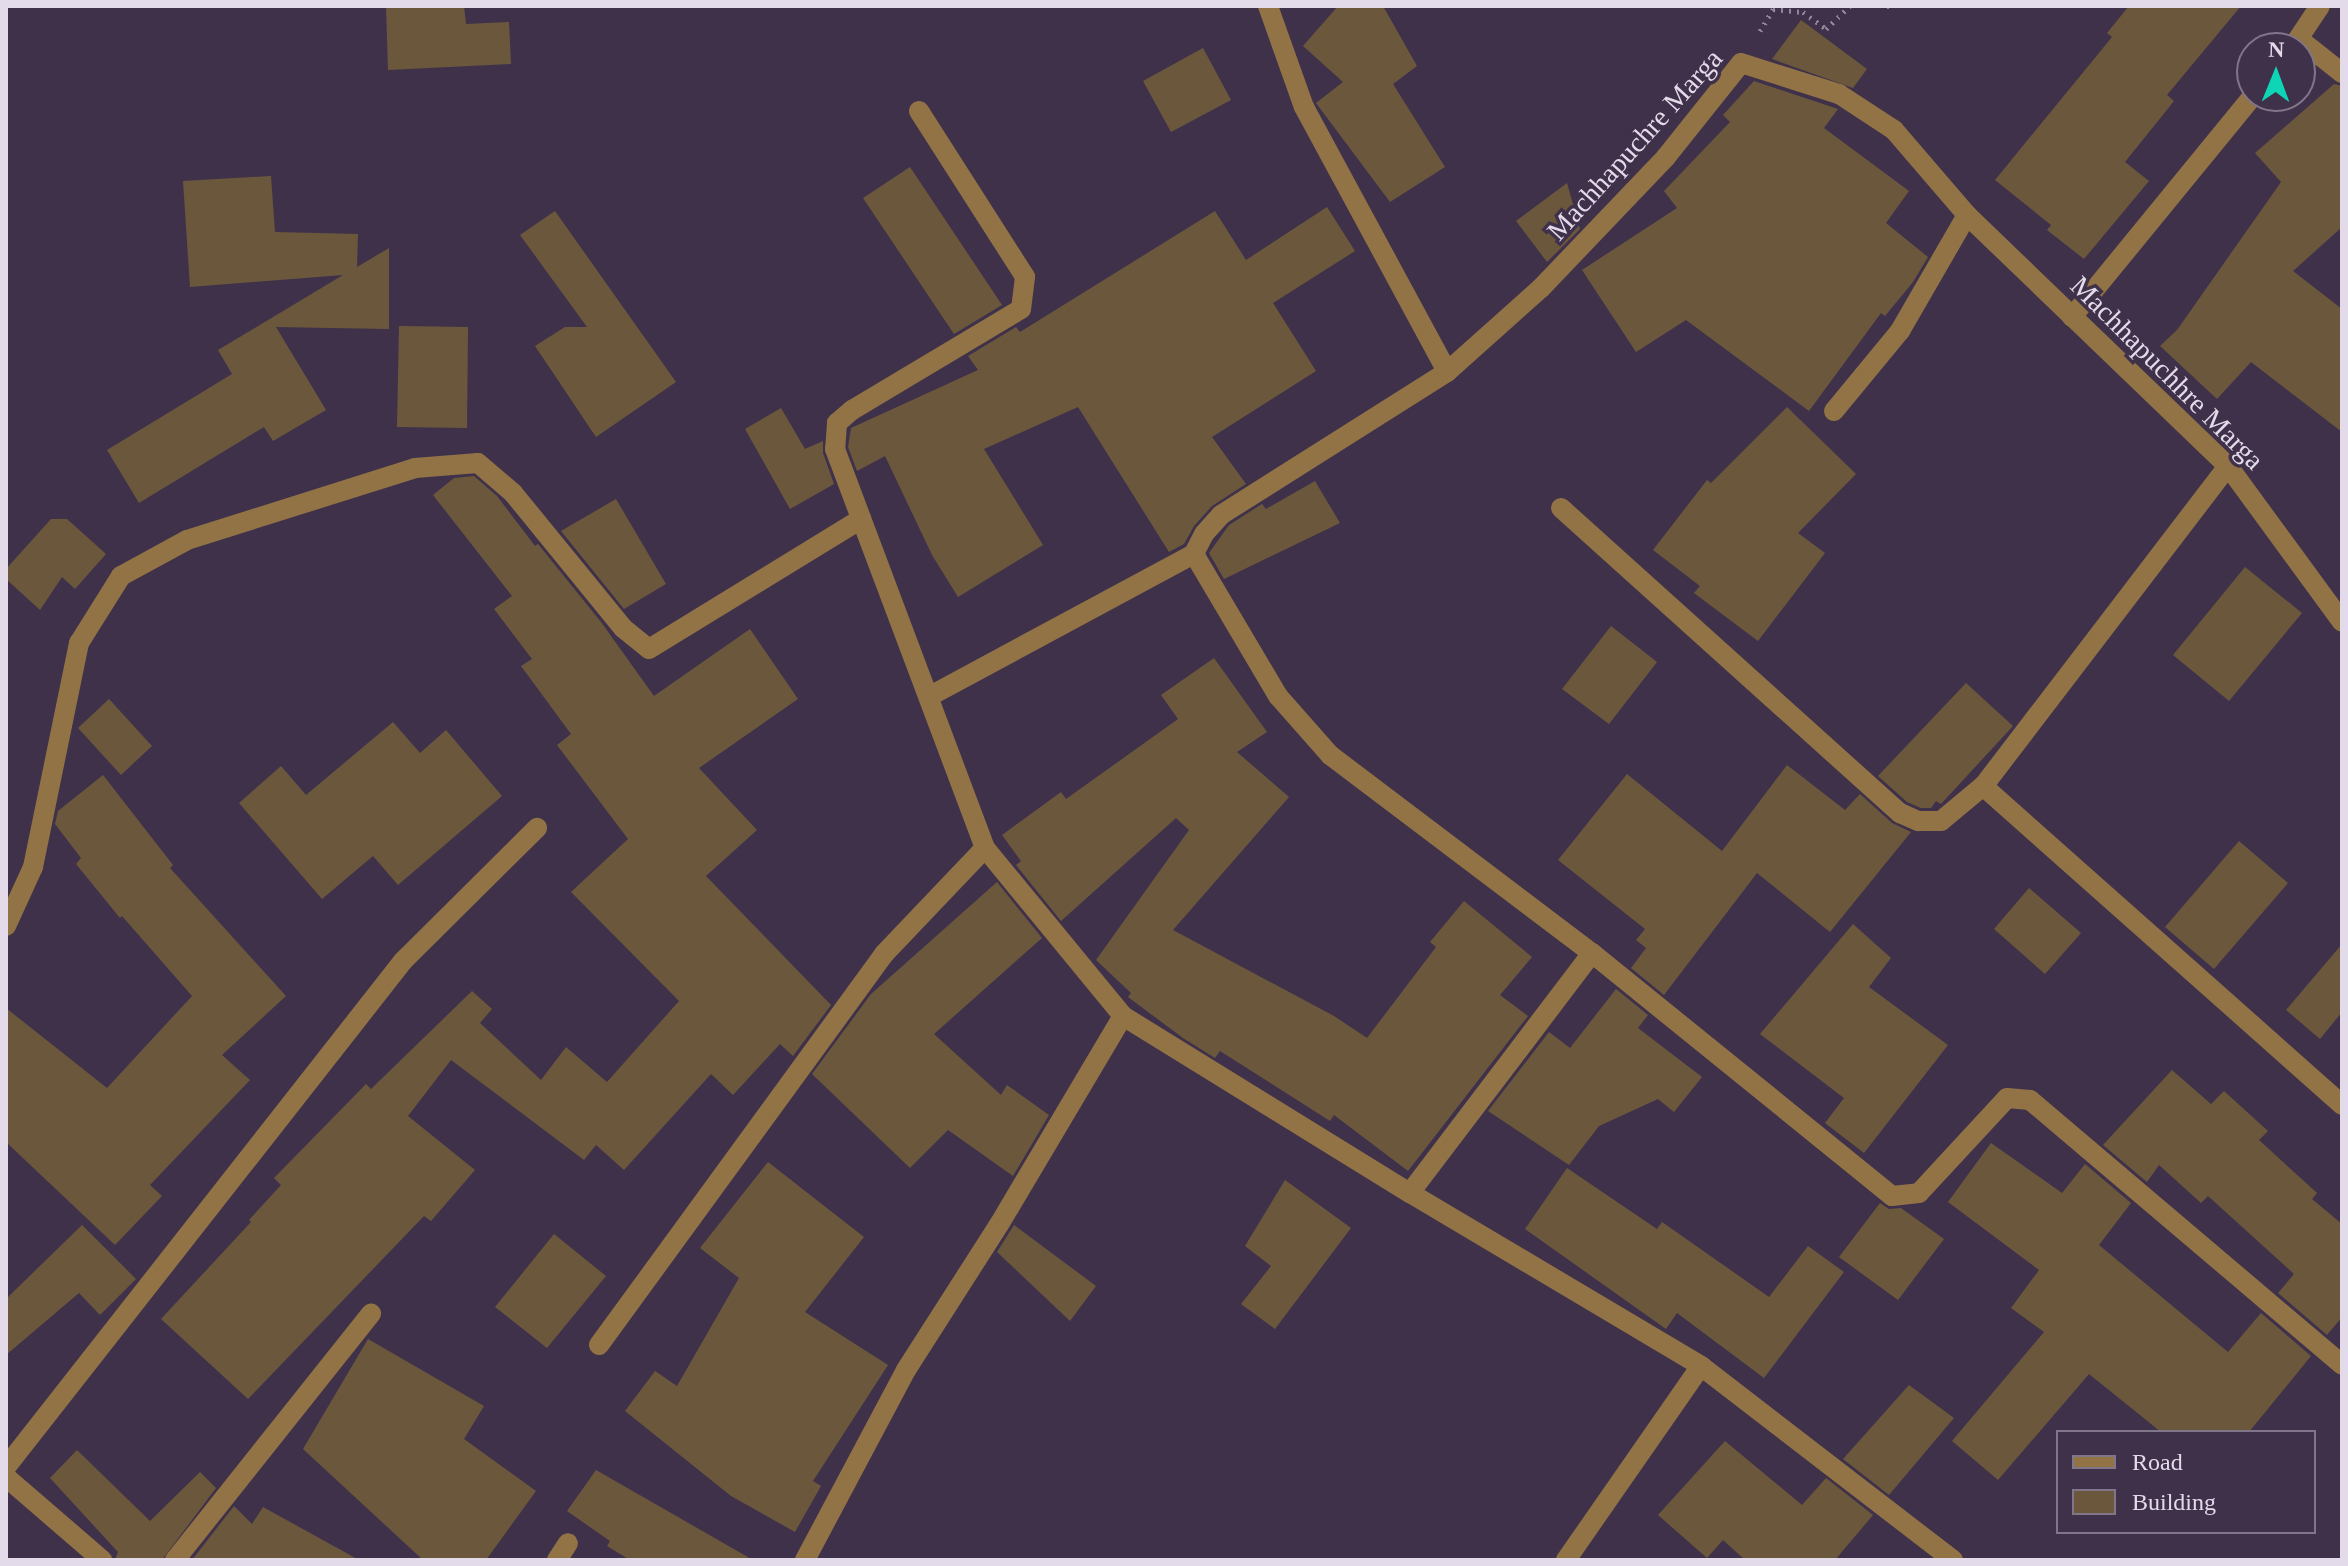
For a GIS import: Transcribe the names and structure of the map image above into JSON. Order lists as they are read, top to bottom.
{
  "streets": {
    "street": ["Machhapuchre Marga", "Machhapuchhre Marga"]
  },
  "crossings": [
    ["Machhapuchre Marga", "Machhapuchhre Marga"]
  ],
  "legend": ["Road", "Building"],
  "north": "top"
}
